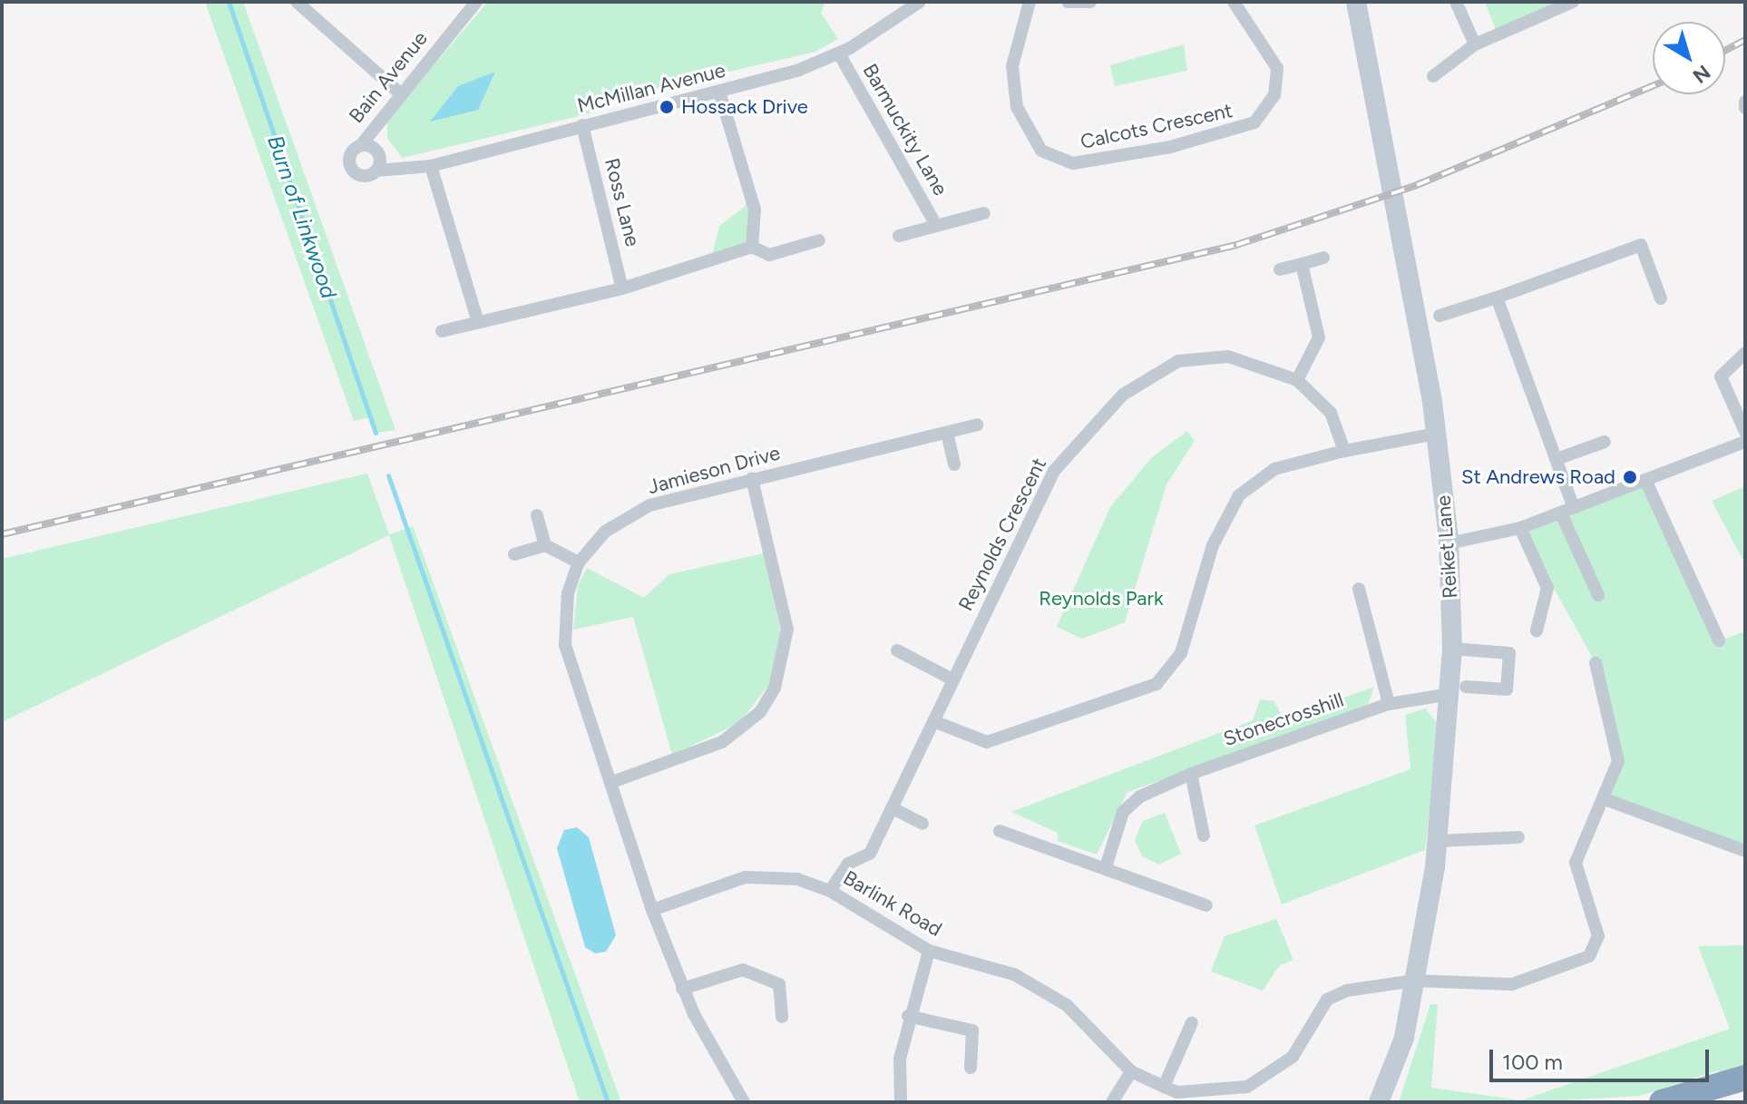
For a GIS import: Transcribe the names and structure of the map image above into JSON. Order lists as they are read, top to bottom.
{
  "streets": {
    "street": [
      "Bain Avenue",
      "McMillan Avenue",
      "Calcots Crescent",
      "Barmuckity Lane",
      "Ross Lane",
      "Jamieson Drive",
      "Reynolds Crescent",
      "Reiket Lane",
      "Stonecrosshill",
      "Barlink Road"
    ]
  },
  "crossings": [
    ["Bain Avenue", "McMillan Avenue"],
    ["McMillan Avenue", "Barmuckity Lane"],
    ["McMillan Avenue", "Ross Lane"],
    ["Jamieson Drive", "Barlink Road"],
    ["Reynolds Crescent", "Barlink Road"],
    ["Reiket Lane", "Stonecrosshill"],
    ["Reiket Lane", "Barlink Road"]
  ],
  "water": ["Burn of Linkwood"],
  "parks": ["Reynolds Park"],
  "places": ["Hossack Drive", "St Andrews Road"],
  "scale_bar": "100 m",
  "north": "bottom right"
}
